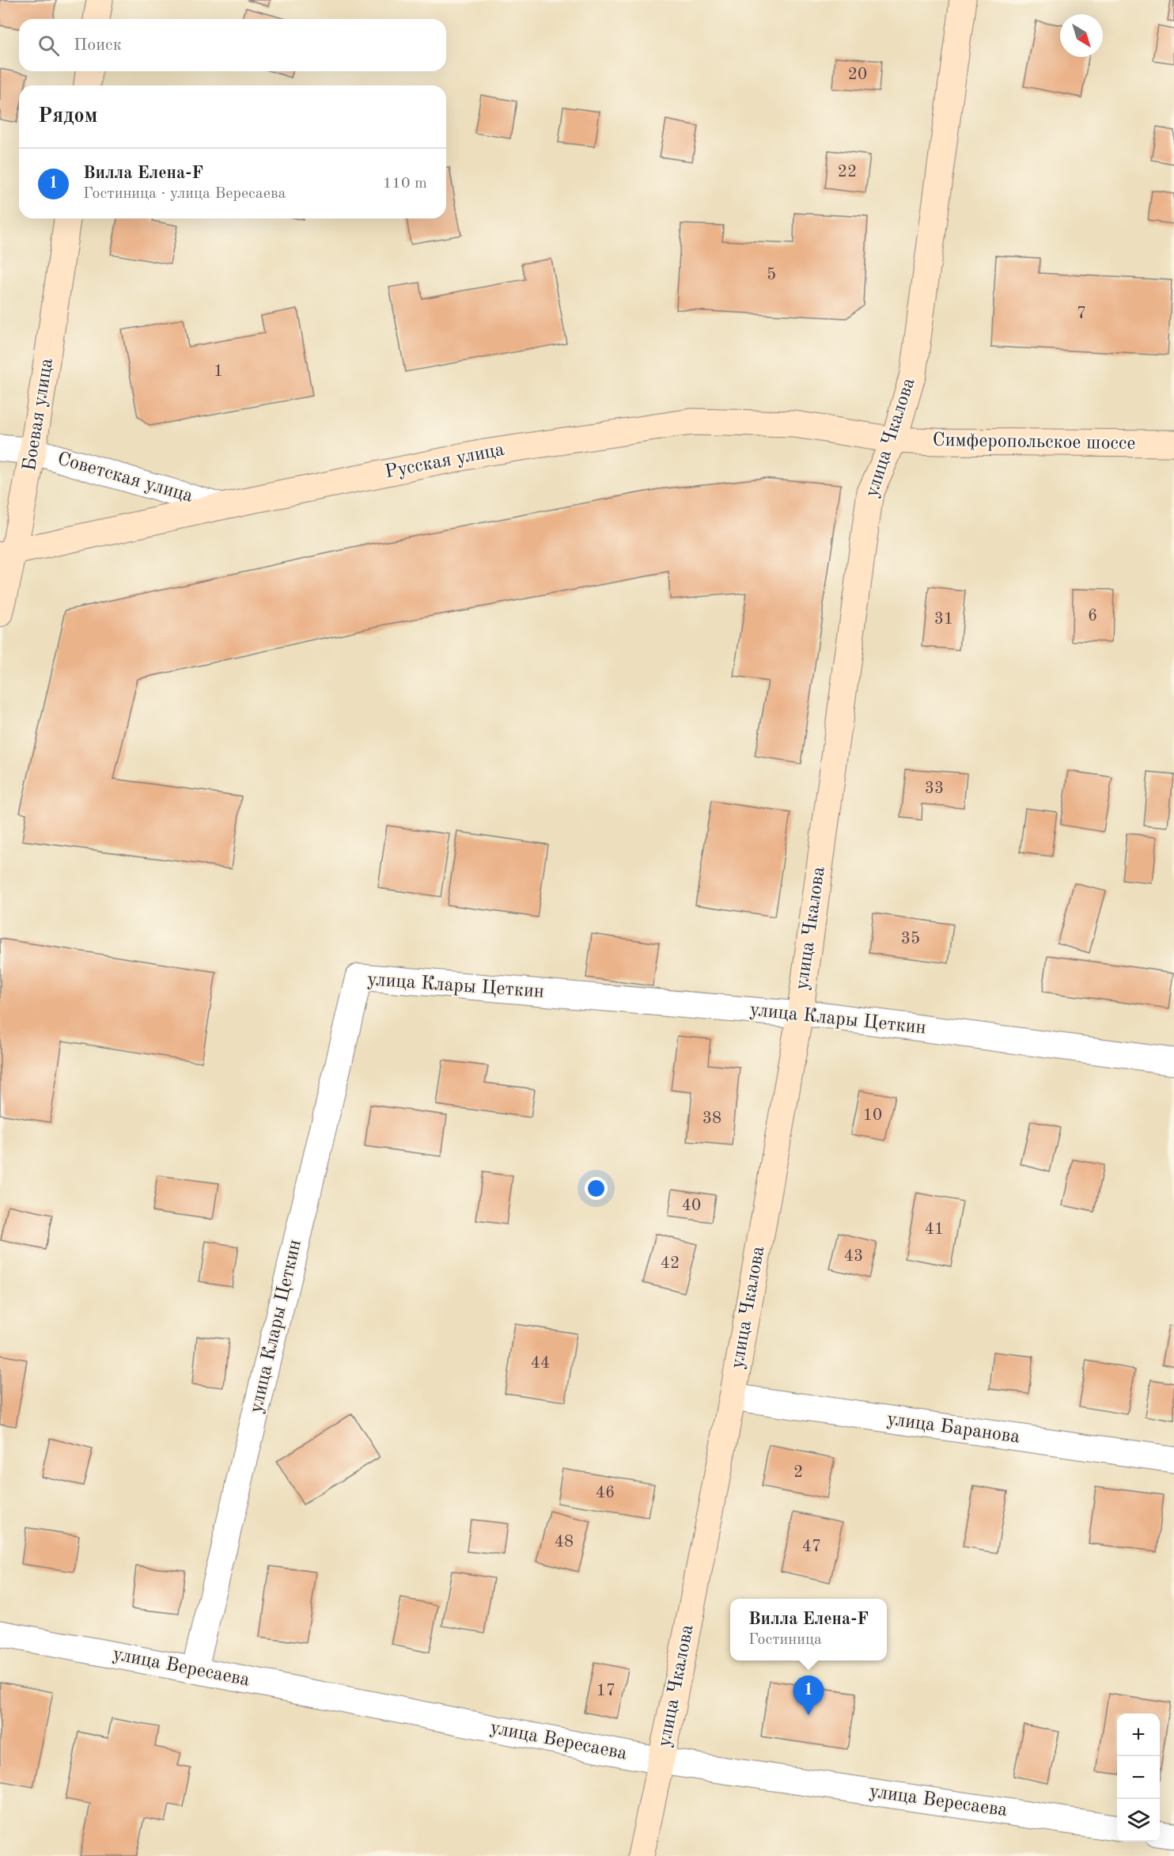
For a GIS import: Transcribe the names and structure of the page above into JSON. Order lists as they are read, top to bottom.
{
  "streets": {
    "street": [
      "Боевая улица",
      "улица Чкалова",
      "Симферопольское шоссе",
      "Русская улица",
      "Советская улица",
      "улица Клары Цеткин",
      "улица Баранова",
      "улица Вересаева"
    ]
  },
  "crossings": [
    ["Боевая улица", "Русская улица"],
    ["Боевая улица", "Советская улица"],
    ["улица Чкалова", "Симферопольское шоссе"],
    ["улица Чкалова", "Русская улица"],
    ["улица Чкалова", "улица Клары Цеткин"],
    ["улица Чкалова", "улица Баранова"],
    ["улица Чкалова", "улица Вересаева"],
    ["Симферопольское шоссе", "Русская улица"],
    ["Русская улица", "Советская улица"],
    ["улица Клары Цеткин", "улица Вересаева"]
  ],
  "house_numbers": [
    "20",
    "22",
    "5",
    "7",
    "1",
    "6",
    "31",
    "33",
    "35",
    "10",
    "38",
    "40",
    "41",
    "43",
    "42",
    "44",
    "2",
    "46",
    "48",
    "47",
    "17"
  ],
  "north": "bottom right",
  "page": {
    "search": "Поиск",
    "heading": "Рядом",
    "list": [
      {
        "mark": "1",
        "name": "Вилла Елена-F",
        "note": "Гостиница · улица Вересаева",
        "value": "110 m"
      }
    ],
    "popup": ["Вилла Елена-F", "Гостиница"],
    "pins": "1",
    "map_buttons": ["+", "−"]
  }
}
